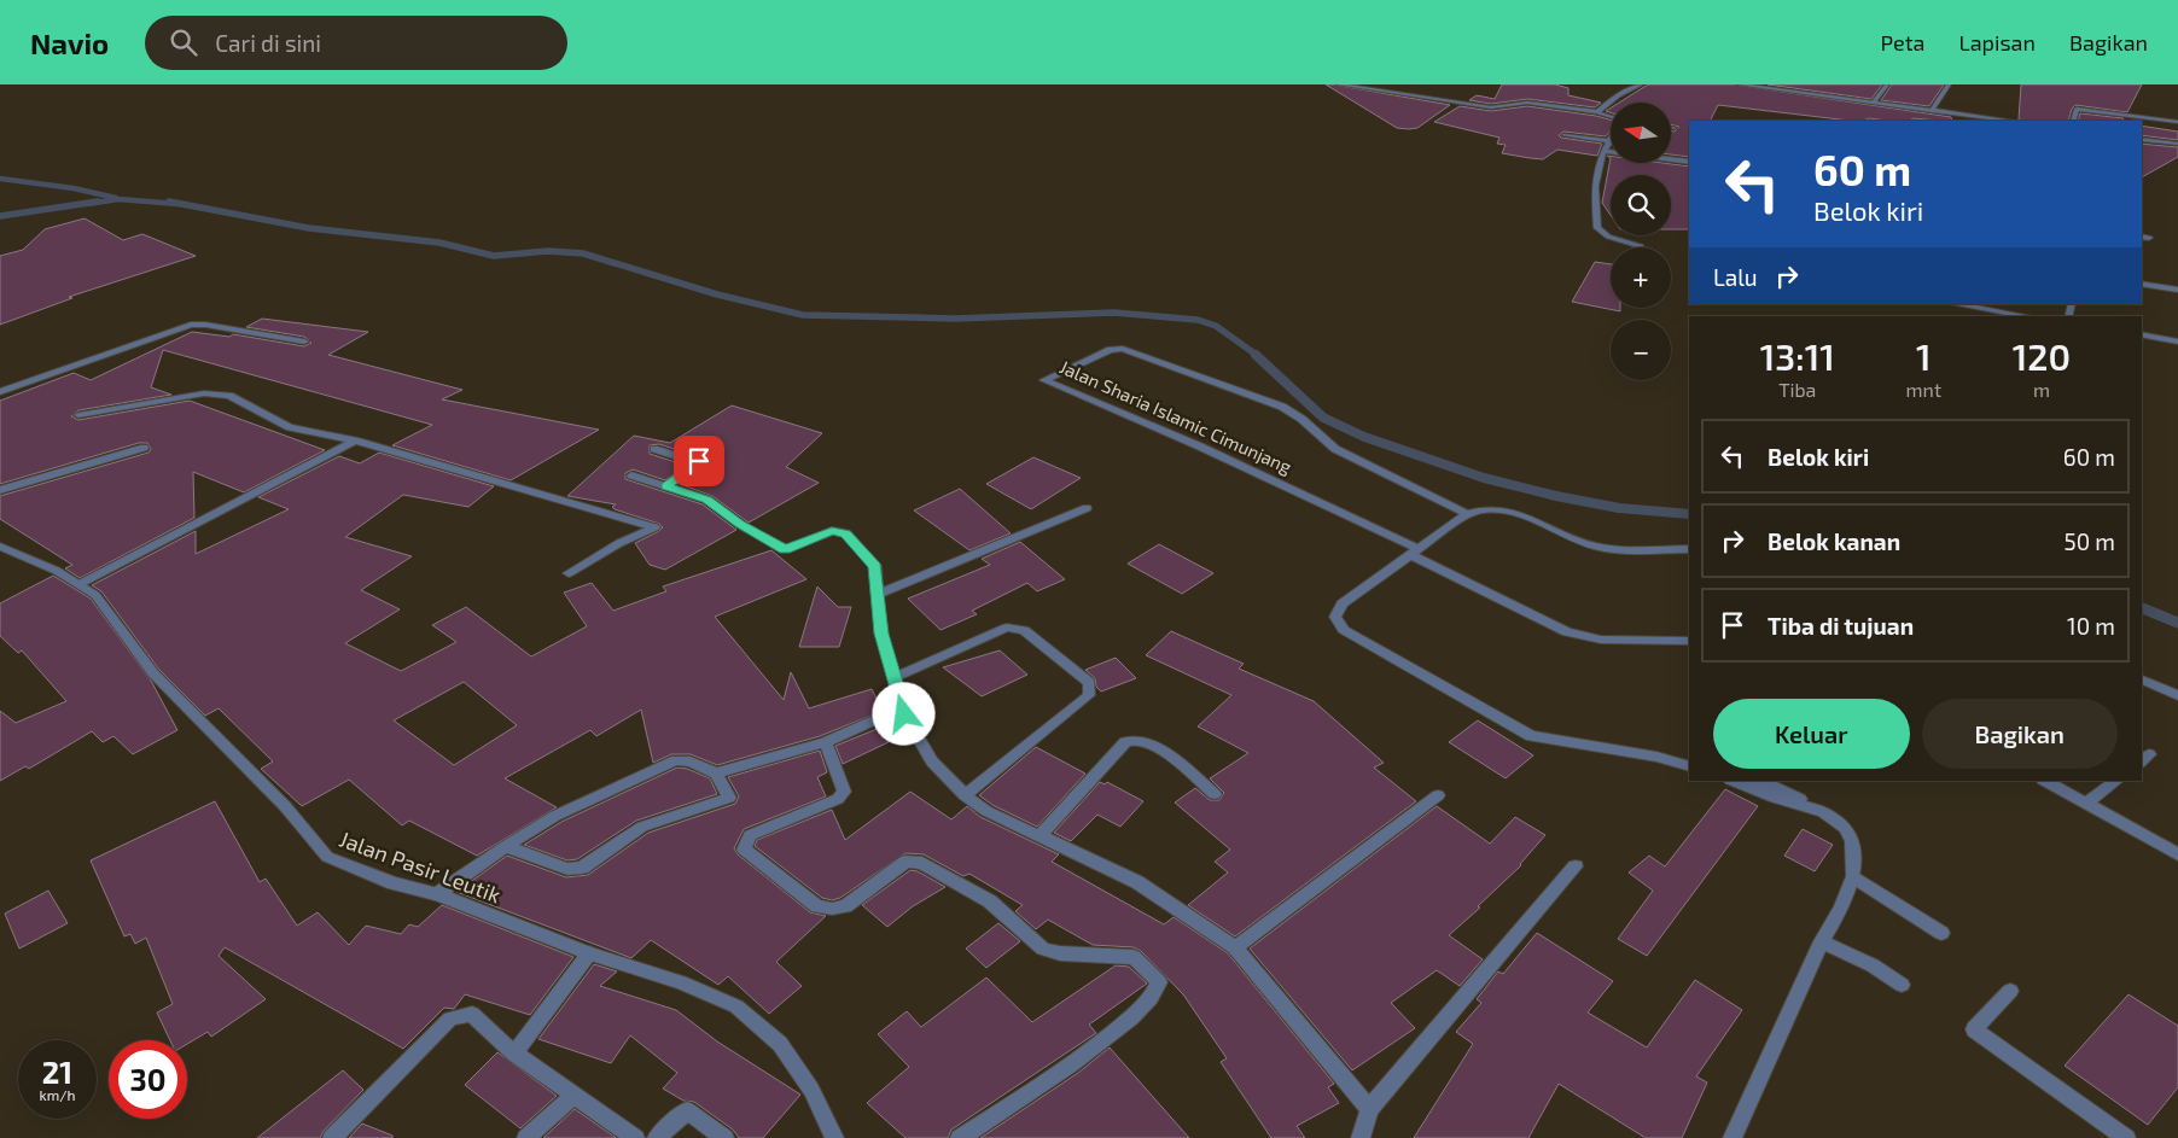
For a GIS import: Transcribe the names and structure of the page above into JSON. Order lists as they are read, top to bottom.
{
  "streets": {
    "street": ["Jalan Sharia Islamic Cimunjang", "Jalan Pasir Leutik"]
  },
  "north": "left",
  "page": {
    "header": "Navio",
    "search": "Cari di sini",
    "nav": ["Peta", "Lapisan", "Bagikan"],
    "map_buttons": ["+", "−"],
    "turn": ["60 m", "Belok kiri"],
    "then": "Lalu",
    "eta": [
      "13:11",
      "Tiba",
      "1",
      "mnt",
      "120",
      "m"
    ],
    "list": [
      {
        "name": "Belok kiri",
        "value": "60 m"
      },
      {
        "name": "Belok kanan",
        "value": "50 m"
      },
      {
        "name": "Tiba di tujuan",
        "value": "10 m"
      }
    ],
    "buttons": ["Keluar", "Bagikan"],
    "speed": "21 km/h",
    "limit": "30"
  }
}
